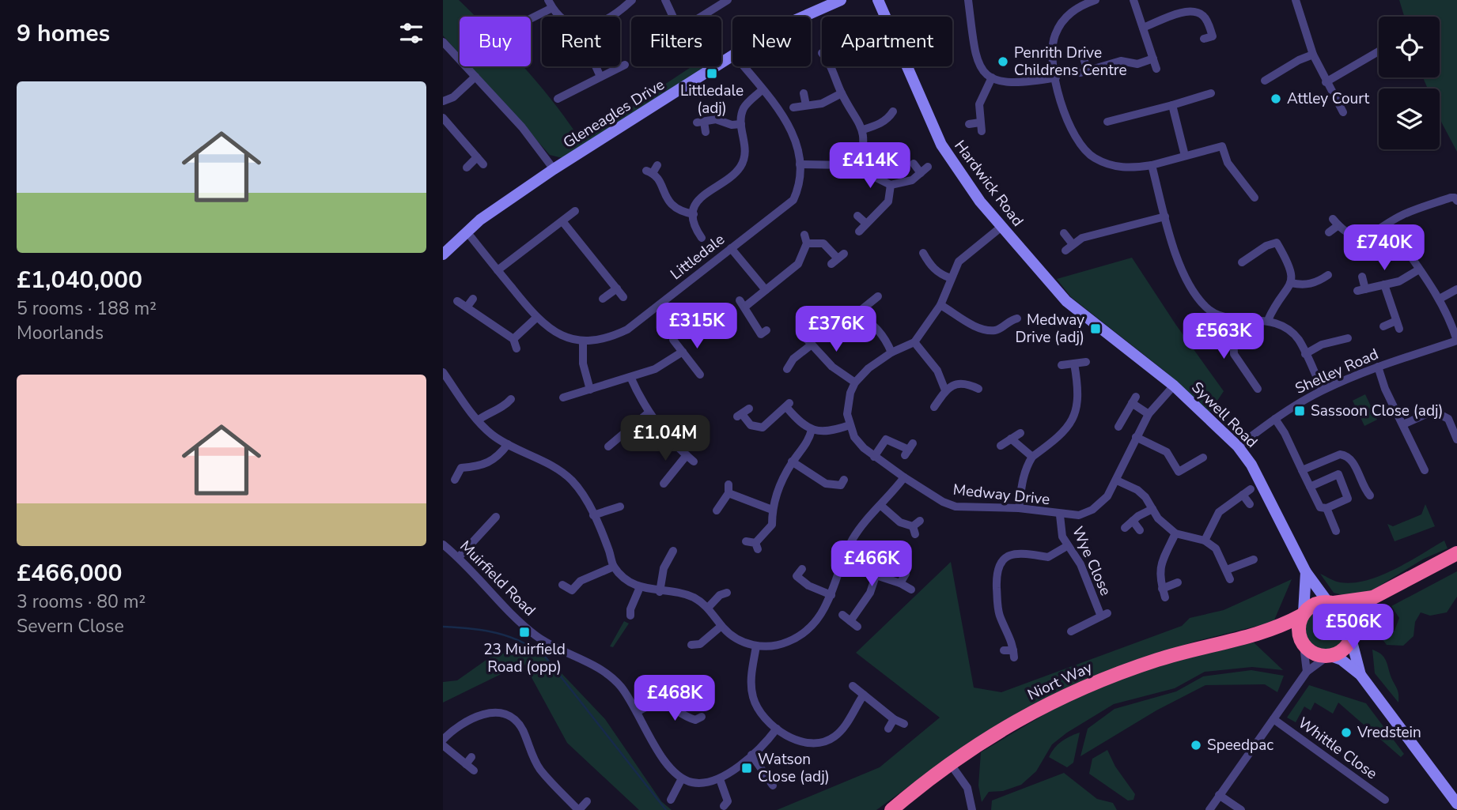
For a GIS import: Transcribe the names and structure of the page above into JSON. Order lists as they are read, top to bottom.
{
  "streets": {
    "highway": ["Niort Way"],
    "street": [
      "Gleneagles Drive",
      "Hardwick Road",
      "Littledale",
      "Shelley Road",
      "Sywell Road",
      "Medway Drive",
      "Wye Close",
      "Muirfield Road",
      "Whittle Close"
    ]
  },
  "crossings": [
    ["Gleneagles Drive", "Littledale"],
    ["Hardwick Road", "Sywell Road"],
    ["Shelley Road", "Sywell Road"],
    ["Sywell Road", "Medway Drive"],
    ["Sywell Road", "Niort Way"],
    ["Medway Drive", "Wye Close"]
  ],
  "places": {
    "other": [
      "Penrith Drive Childrens Centre",
      "Attley Court",
      "Vredstein",
      "Speedpac"
    ],
    "transit": [
      "Littledale (adj)",
      "Medway Drive (adj)",
      "Sassoon Close (adj)",
      "23 Muirfield Road (opp)",
      "Watson Close (adj)"
    ]
  },
  "page": {
    "heading": "9 homes",
    "chip": [
      "Buy",
      "Rent",
      "Filters",
      "New",
      "Apartment"
    ],
    "list": [
      {
        "name": "£1,040,000",
        "note": "5 rooms · 188 m² · Moorlands"
      },
      {
        "name": "£466,000",
        "note": "3 rooms · 80 m² · Severn Close"
      }
    ],
    "price": [
      "£414K",
      "£740K",
      "£315K",
      "£376K",
      "£563K",
      "£1.04M",
      "£466K",
      "£506K",
      "£468K"
    ]
  }
}
